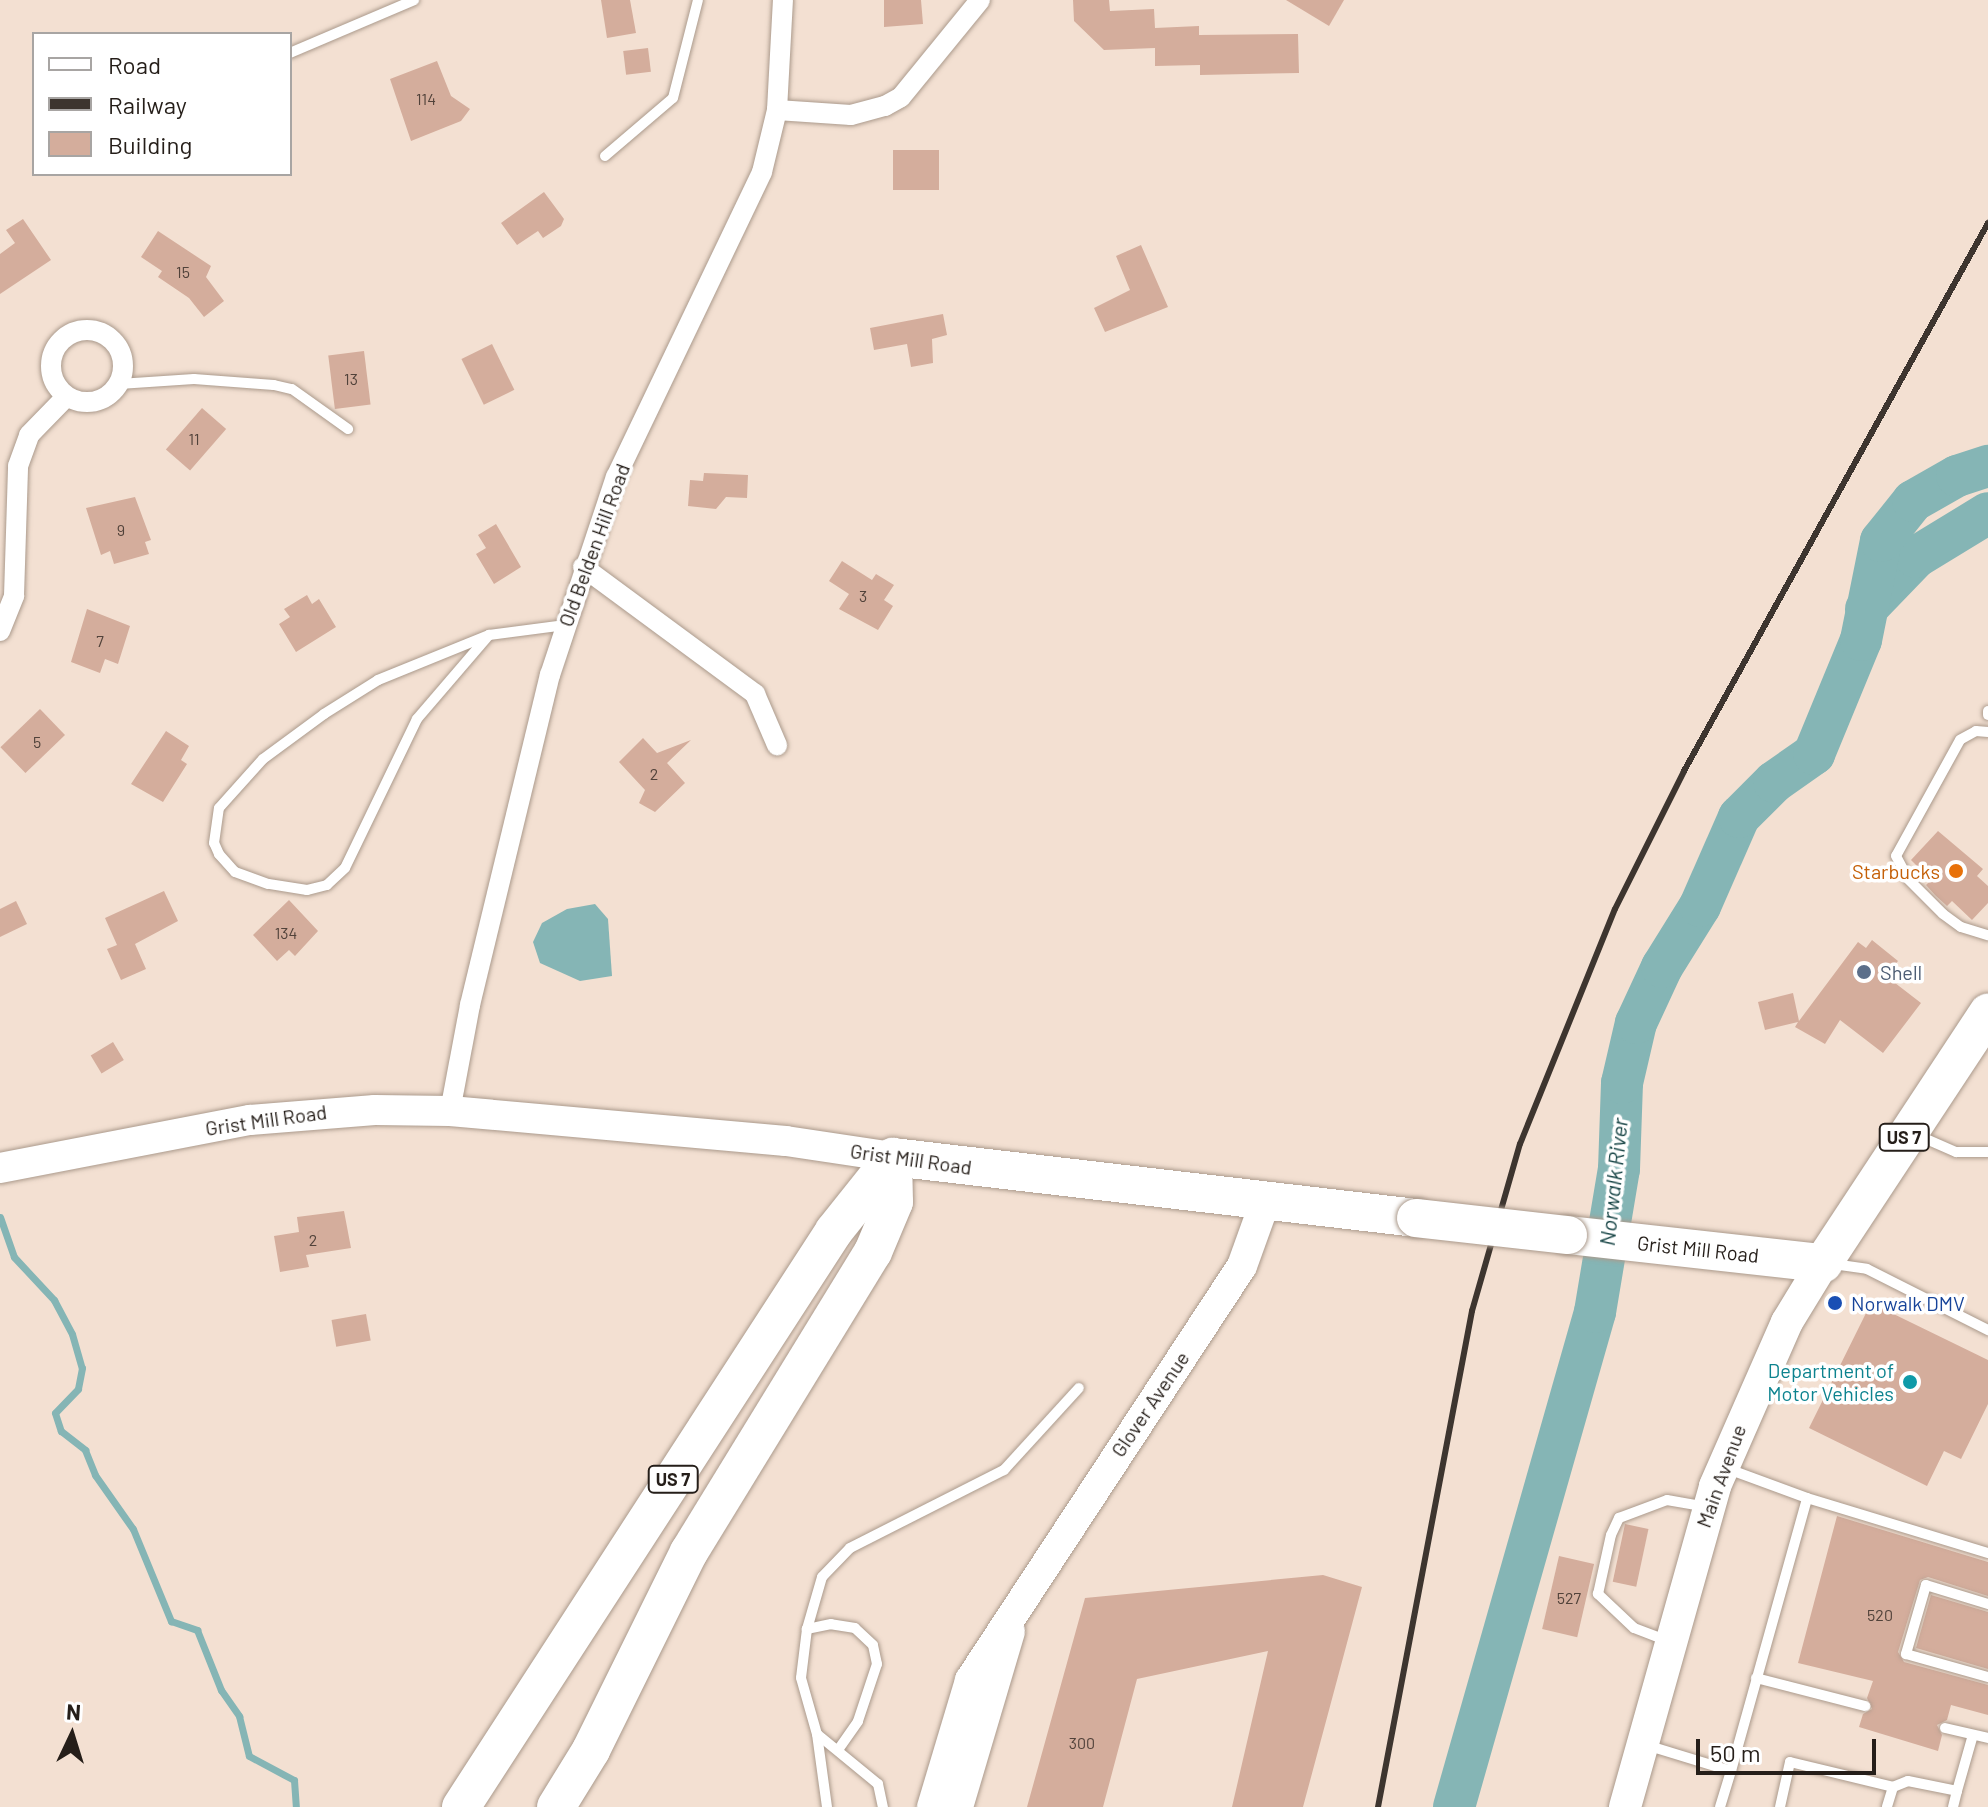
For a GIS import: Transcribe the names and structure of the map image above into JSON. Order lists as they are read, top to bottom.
{
  "streets": {
    "highway": ["Grist Mill Road", "US 7", "Main Avenue"],
    "street": ["Old Belden Hill Road", "Glover Avenue"]
  },
  "crossings": [
    ["Old Belden Hill Road", "Grist Mill Road"],
    ["Grist Mill Road", "US 7"],
    ["Grist Mill Road", "Glover Avenue"],
    ["Grist Mill Road", "Main Avenue"]
  ],
  "water": ["Norwalk River"],
  "places": [
    "Starbucks",
    "Shell",
    "Norwalk DMV",
    "Department of Motor Vehicles"
  ],
  "house_numbers": [
    "114",
    "15",
    "13",
    "11",
    "9",
    "3",
    "7",
    "5",
    "2",
    "134",
    "2",
    "527",
    "520",
    "300"
  ],
  "legend": ["Road", "Railway", "Building"],
  "scale_bar": "50 m",
  "north": "top"
}
